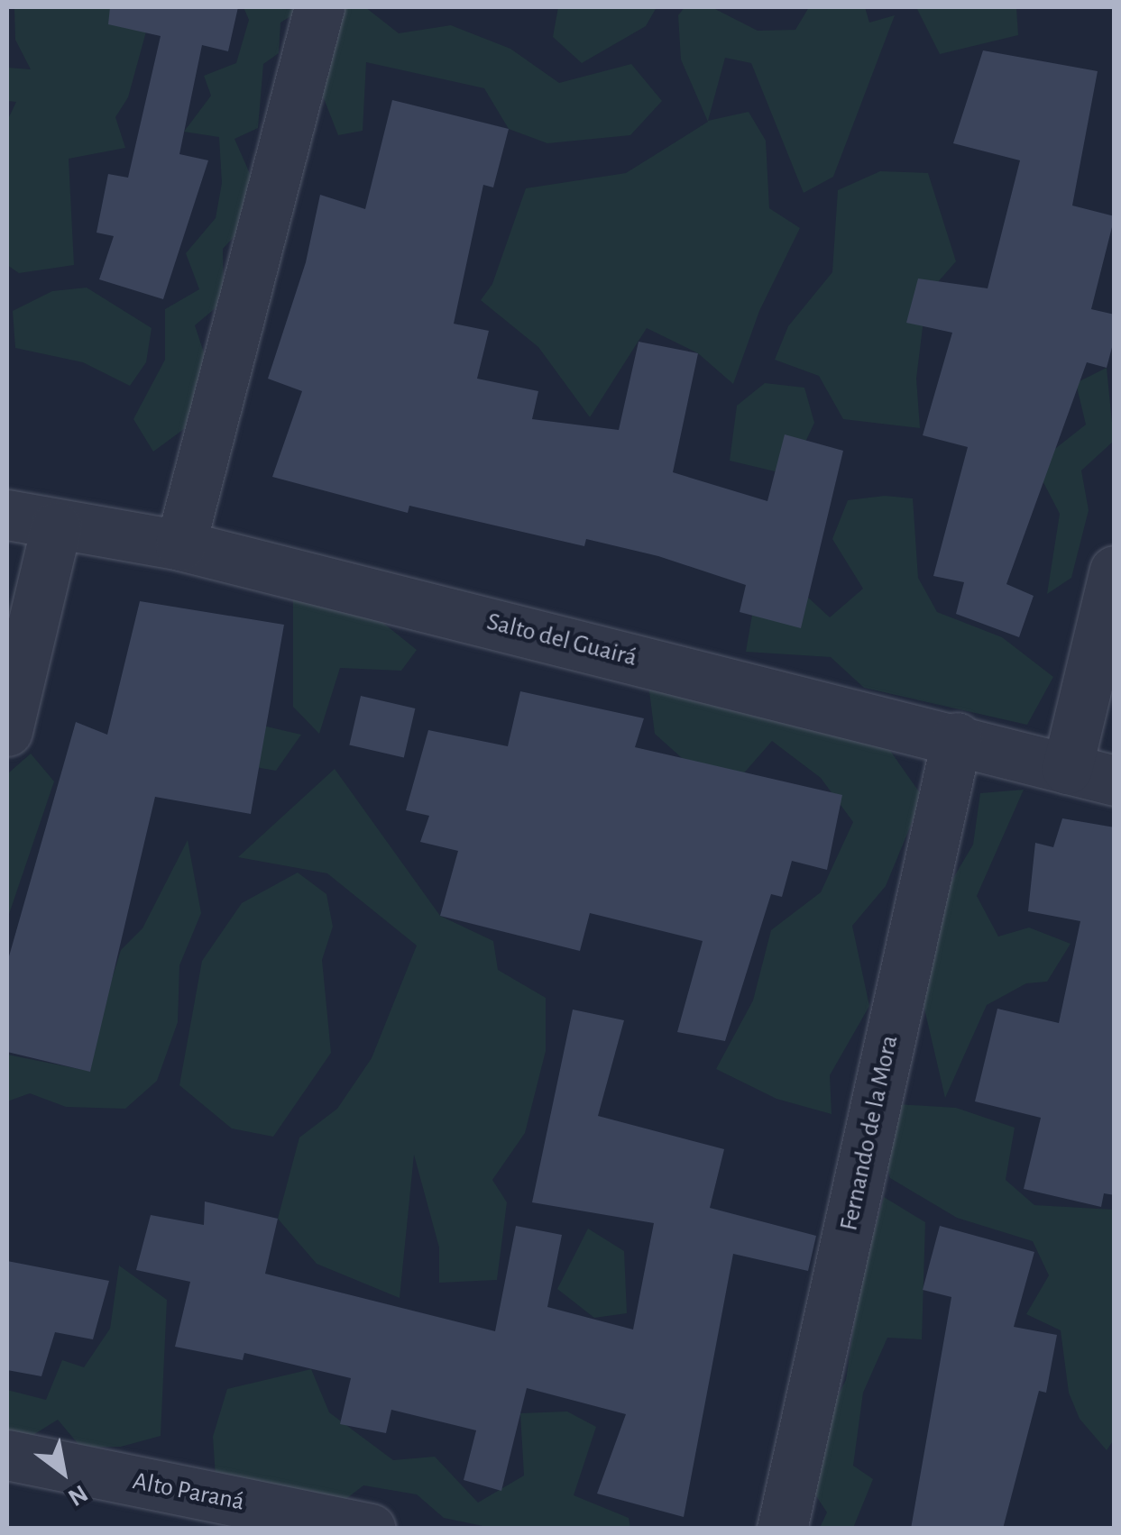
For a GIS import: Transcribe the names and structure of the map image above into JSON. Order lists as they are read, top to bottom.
{
  "streets": {
    "street": ["Salto del Guairá", "Fernando de la Mora", "Alto Paraná"]
  },
  "crossings": [
    ["Salto del Guairá", "Fernando de la Mora"]
  ],
  "north": "bottom right"
}
